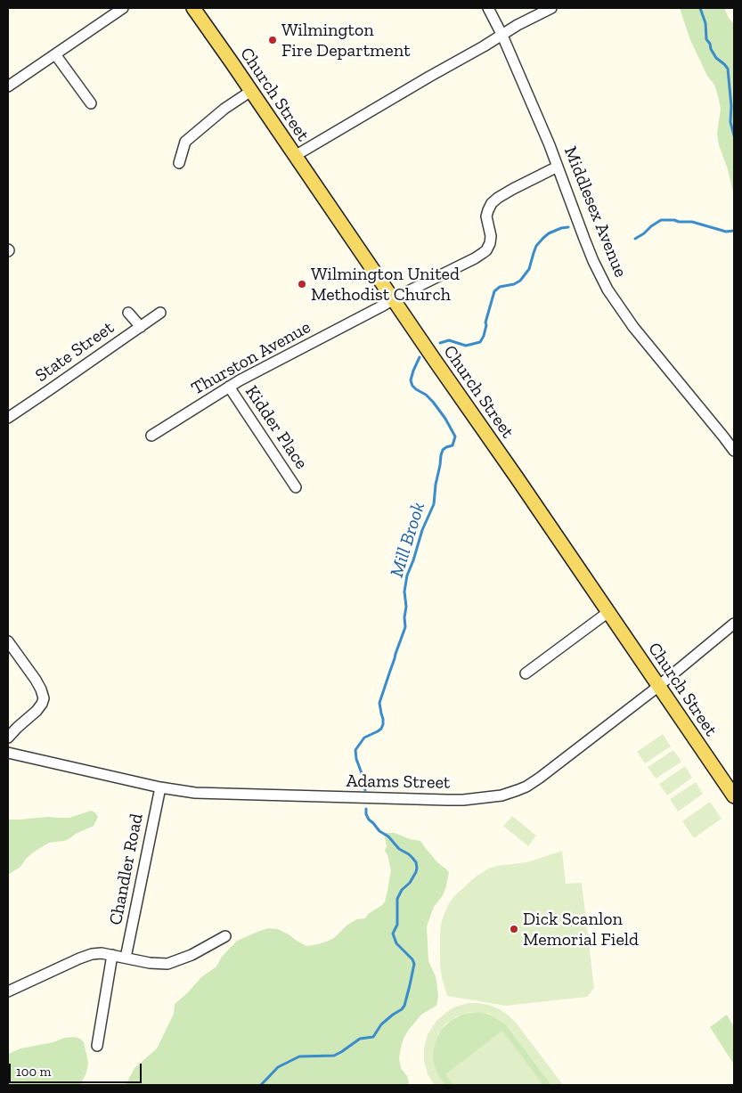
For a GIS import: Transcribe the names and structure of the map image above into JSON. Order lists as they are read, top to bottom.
{
  "streets": {
    "main road": ["Church Street"],
    "street": [
      "Middlesex Avenue",
      "State Street",
      "Thurston Avenue",
      "Kidder Place",
      "Adams Street",
      "Chandler Road"
    ]
  },
  "crossings": [
    ["Church Street", "Thurston Avenue"],
    ["Church Street", "Adams Street"],
    ["Middlesex Avenue", "Thurston Avenue"],
    ["Thurston Avenue", "Kidder Place"],
    ["Adams Street", "Chandler Road"]
  ],
  "water": ["Mill Brook"],
  "places": ["Wilmington Fire Department", "Wilmington United Methodist Church", "Dick Scanlon Memorial Field"],
  "scale_bar": "100 m"
}
